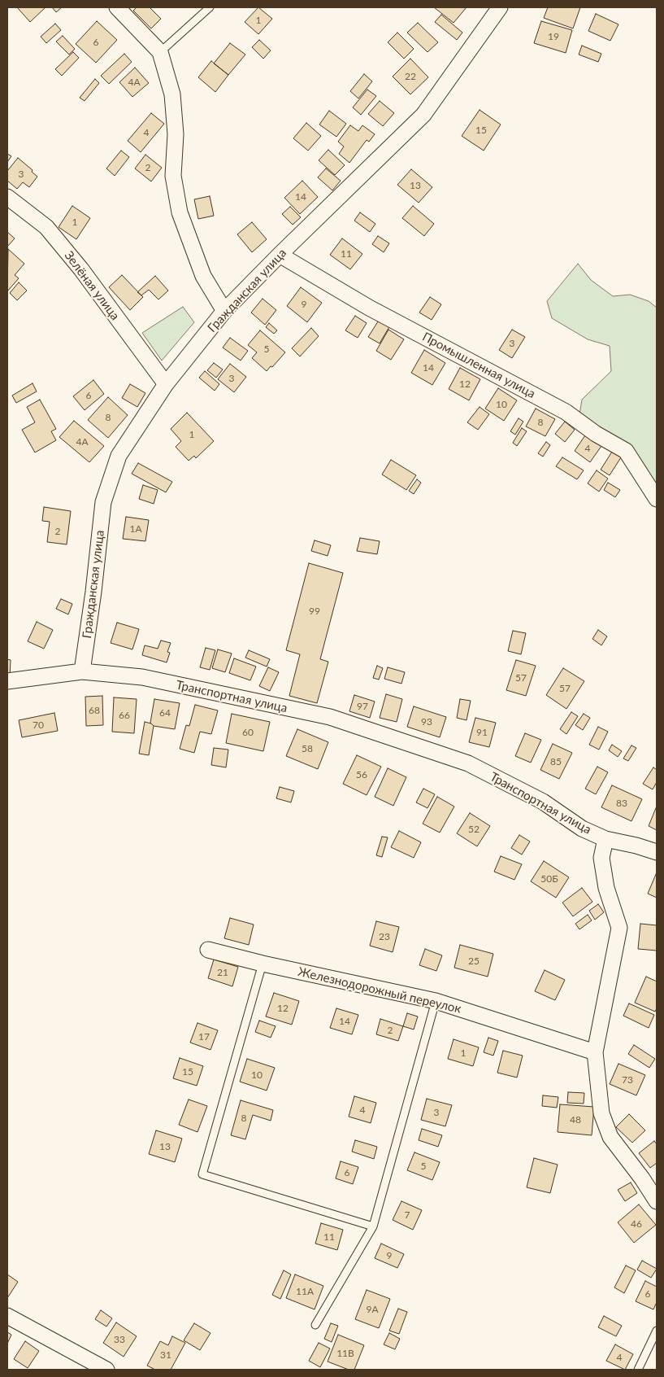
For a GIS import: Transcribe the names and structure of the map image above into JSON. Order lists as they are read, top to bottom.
{
  "streets": {
    "street": [
      "Зелёная улица",
      "Гражданская улица",
      "Промышленная улица",
      "Транспортная улица",
      "Железнодорожный переулок"
    ]
  },
  "crossings": [
    ["Зелёная улица", "Гражданская улица"],
    ["Гражданская улица", "Промышленная улица"],
    ["Гражданская улица", "Транспортная улица"],
    ["Транспортная улица", "Железнодорожный переулок"]
  ],
  "house_numbers": [
    "1",
    "19",
    "6",
    "22",
    "4А",
    "15",
    "4",
    "2",
    "3",
    "13",
    "14",
    "1",
    "11",
    "9",
    "3",
    "5",
    "14",
    "3",
    "12",
    "6",
    "10",
    "8",
    "8",
    "1",
    "4А",
    "4",
    "1А",
    "2",
    "99",
    "57",
    "57",
    "97",
    "68",
    "64",
    "66",
    "93",
    "70",
    "60",
    "91",
    "58",
    "85",
    "56",
    "83",
    "52",
    "50Б",
    "23",
    "25",
    "21",
    "12",
    "14",
    "2",
    "17",
    "1",
    "15",
    "10",
    "73",
    "4",
    "3",
    "8",
    "48",
    "13",
    "5",
    "6",
    "7",
    "46",
    "11",
    "9",
    "11А",
    "6",
    "9А",
    "33",
    "11В",
    "31",
    "4"
  ]
}
